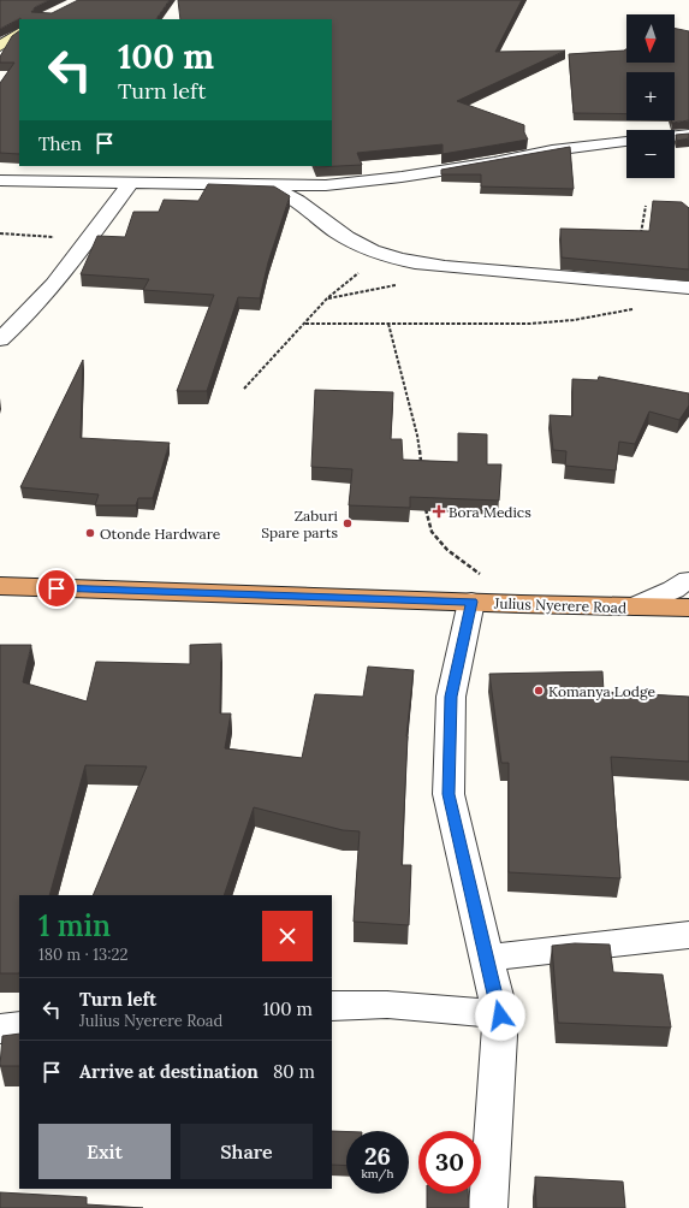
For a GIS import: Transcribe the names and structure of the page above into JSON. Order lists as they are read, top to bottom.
{
  "streets": {
    "highway": ["Julius Nyerere Road"]
  },
  "places": {
    "health": ["Bora Medics"],
    "other": ["Zaburi Spare parts", "Otonde Hardware", "Komanya Lodge"]
  },
  "north": "bottom",
  "page": {
    "map_buttons": ["+", "−"],
    "turn": ["100 m", "Turn left"],
    "then": "Then",
    "heading": ["1 min", "180 m · 13:22"],
    "list": [
      {
        "name": "Turn left",
        "note": "Julius Nyerere Road",
        "value": "100 m"
      },
      {
        "name": "Arrive at destination",
        "value": "80 m"
      }
    ],
    "buttons": ["Exit", "Share"],
    "speed": "26 km/h",
    "limit": "30"
  }
}
